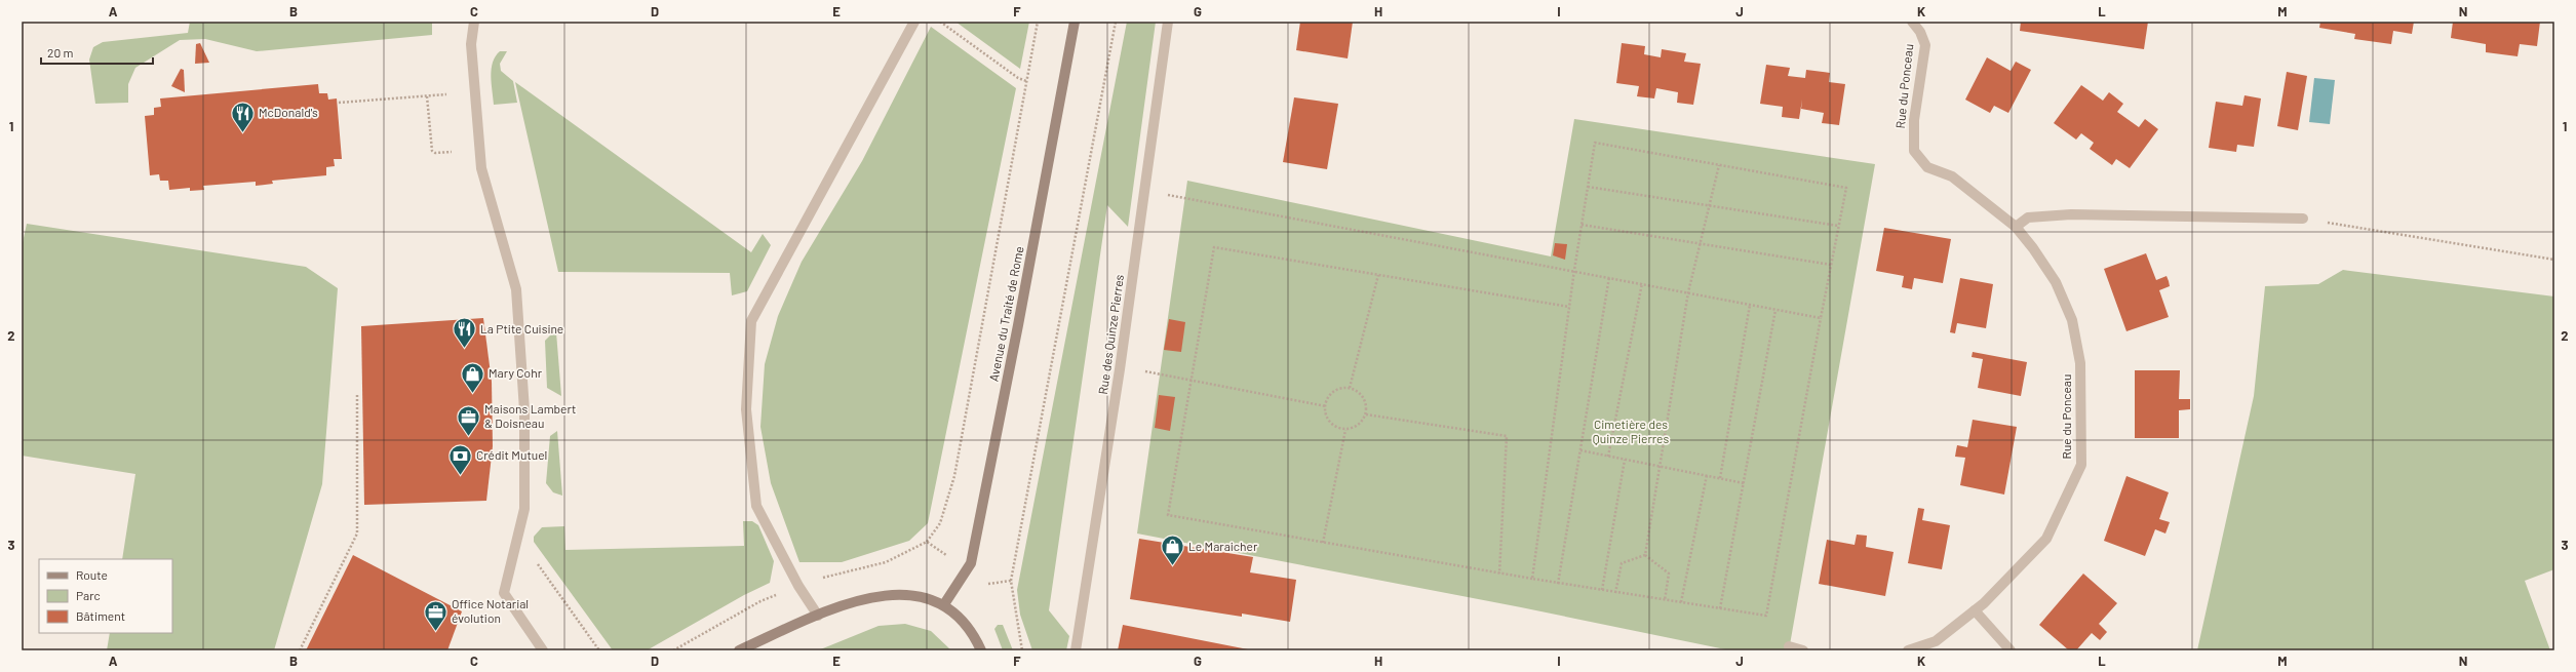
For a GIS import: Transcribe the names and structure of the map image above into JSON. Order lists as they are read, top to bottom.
{
  "streets": {
    "main road": ["Avenue du Traité de Rome"],
    "street": ["Rue du Ponceau", "Rue des Quinze Pierres"]
  },
  "parks": ["Cimetière des Quinze Pierres"],
  "places": {
    "restaurant": ["McDonald's", "La Ptite Cuisine"],
    "shop": ["Mary Cohr", "Le Maraicher"],
    "office": ["Maisons Lambert & Doisneau", "Office Notarial évolution"],
    "bank": ["Crédit Mutuel"]
  },
  "legend": ["Route", "Parc", "Bâtiment"],
  "scale_bar": "20 m",
  "grid": {
    "columns": [
      "A",
      "B",
      "C",
      "D",
      "E",
      "F",
      "G",
      "H",
      "I",
      "J",
      "K",
      "L",
      "M",
      "N"
    ],
    "rows": ["1", "2", "3"]
  }
}
